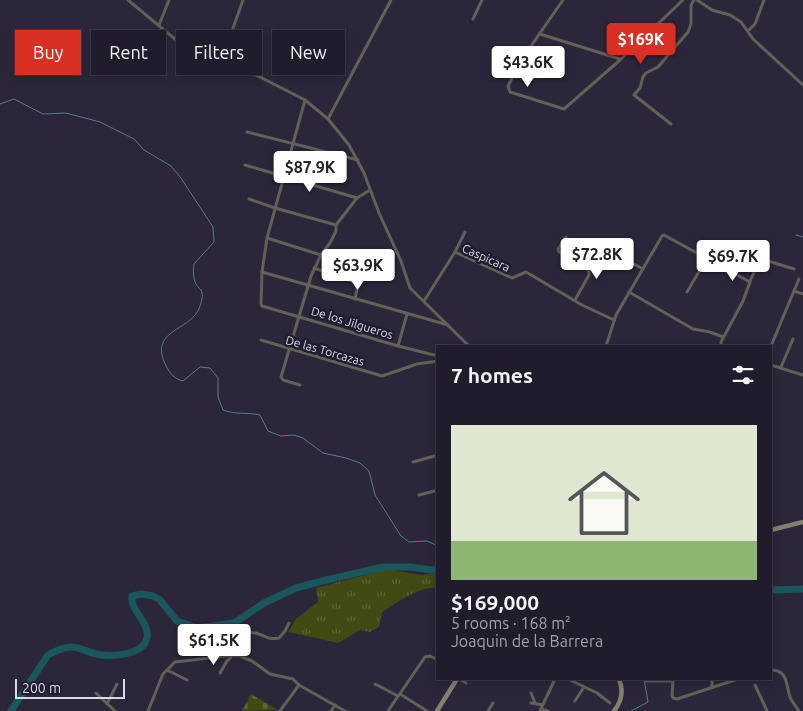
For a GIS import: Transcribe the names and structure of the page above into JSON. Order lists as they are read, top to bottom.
{
  "streets": {
    "street": ["Caspicara", "De los Jilgueros", "De las Torcazas"]
  },
  "scale_bar": "200 m",
  "page": {
    "price": [
      "$169K",
      "$43.6K",
      "$87.9K",
      "$72.8K",
      "$69.7K",
      "$63.9K",
      "$61.5K"
    ],
    "chip": [
      "Buy",
      "Rent",
      "Filters",
      "New"
    ],
    "heading": "7 homes",
    "list": [
      {
        "name": "$169,000",
        "note": "5 rooms · 168 m² · Joaquin de la Barrera"
      }
    ],
    "scale": "200 m"
  }
}
